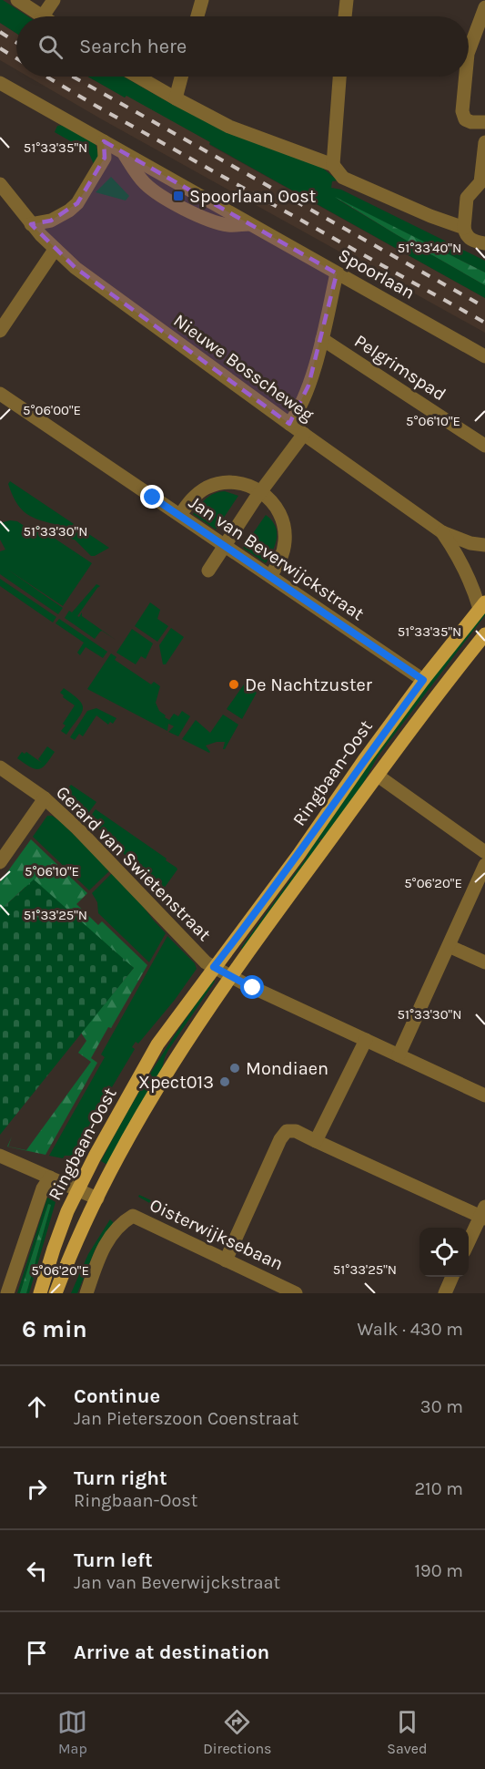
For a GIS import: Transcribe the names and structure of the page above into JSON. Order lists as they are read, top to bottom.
{
  "streets": {
    "main road": ["Ringbaan-Oost"],
    "street": [
      "Spoorlaan",
      "Nieuwe Bosscheweg",
      "Pelgrimspad",
      "Jan van Beverwijckstraat",
      "Gerard van Swietenstraat",
      "Oisterwijksebaan"
    ]
  },
  "crossings": [
    ["Nieuwe Bosscheweg", "Ringbaan-Oost"],
    ["Jan van Beverwijckstraat", "Ringbaan-Oost"],
    ["Ringbaan-Oost", "Gerard van Swietenstraat"]
  ],
  "places": {
    "transit": ["Spoorlaan Oost"],
    "other": ["De Nachtzuster", "Mondiaen", "Xpect013"]
  },
  "page": {
    "search": "Search here",
    "heading": ["6 min", "Walk · 430 m"],
    "list": [
      ["Continue", "Jan Pieterszoon Coenstraat", "30 m"],
      ["Turn right", "Ringbaan-Oost", "210 m"],
      ["Turn left", "Jan van Beverwijckstraat", "190 m"],
      "Arrive at destination"
    ],
    "nav": ["Map", "Directions", "Saved"]
  },
  "coordinates": [
    "51°33'35\"N",
    "51°33'40\"N",
    "5°06'00\"E",
    "5°06'10\"E",
    "51°33'30\"N",
    "5°06'20\"E",
    "51°33'25\"N"
  ]
}
